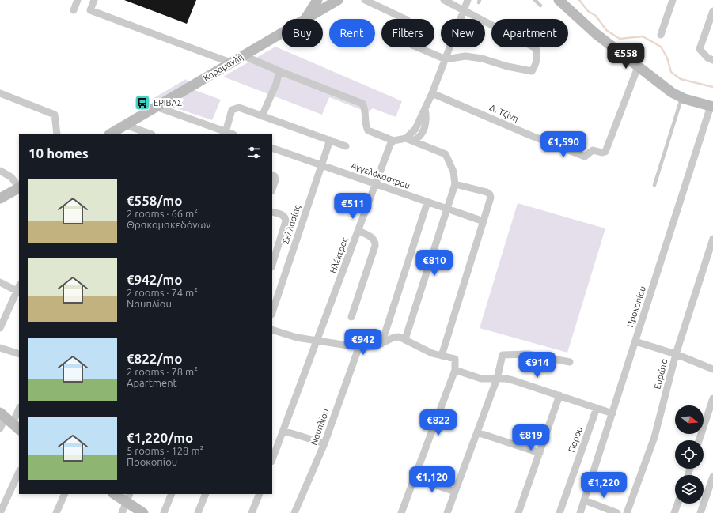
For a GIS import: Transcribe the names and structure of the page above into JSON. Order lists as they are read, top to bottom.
{
  "streets": {
    "main road": ["Καραμανλή"],
    "street": [
      "Δ. Τζίνη",
      "Αγγελόκαστρου",
      "Σελλασίας",
      "Ηλέκτρας",
      "Προκοπίου",
      "Ευρώτα",
      "Ναυπλίου",
      "Πάρου"
    ]
  },
  "crossings": [
    ["Αγγελόκαστρου", "Σελλασίας"],
    ["Αγγελόκαστρου", "Ηλέκτρας"]
  ],
  "places": {
    "bus stop": ["ΕΡΙΒΑΣ"]
  },
  "north": "right",
  "page": {
    "chip": [
      "Buy",
      "Rent",
      "Filters",
      "New",
      "Apartment"
    ],
    "price": [
      "€558",
      "€1,590",
      "€511",
      "€810",
      "€942",
      "€914",
      "€822",
      "€819",
      "€1,120",
      "€1,220"
    ],
    "heading": "10 homes",
    "list": [
      {
        "name": "€558/mo",
        "note": "2 rooms · 66 m² · Θρακομακεδόνων"
      },
      {
        "name": "€942/mo",
        "note": "2 rooms · 74 m² · Ναυπλίου"
      },
      {
        "name": "€822/mo",
        "note": "2 rooms · 78 m² · Apartment"
      },
      {
        "name": "€1,220/mo",
        "note": "5 rooms · 128 m² · Προκοπίου"
      }
    ]
  }
}
